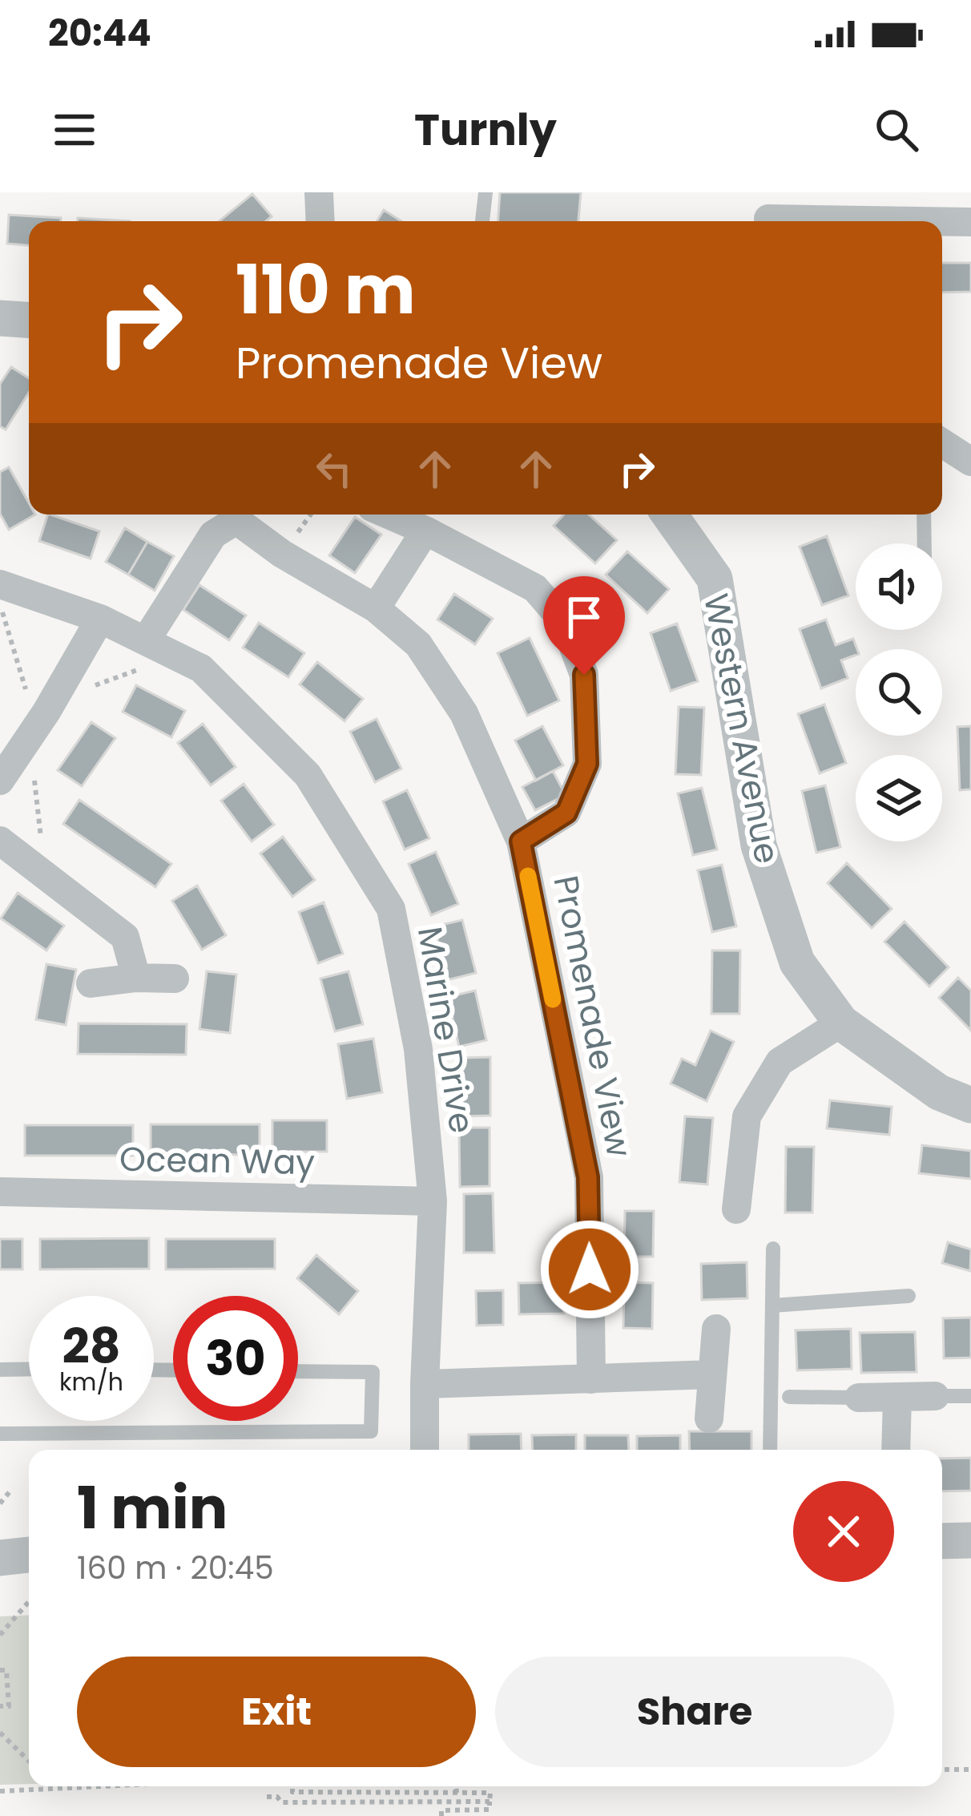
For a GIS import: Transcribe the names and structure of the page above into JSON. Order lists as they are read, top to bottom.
{
  "streets": {
    "street": [
      "Western Avenue",
      "Promenade View",
      "Marine Drive",
      "Ocean Way"
    ]
  },
  "crossings": [
    ["Promenade View", "Marine Drive"],
    ["Marine Drive", "Ocean Way"]
  ],
  "page": {
    "status": "20:44",
    "header": "Turnly",
    "turn": ["110 m", "Promenade View"],
    "speed": "28 km/h",
    "limit": "30",
    "heading": ["1 min", "160 m · 20:45"],
    "buttons": ["Exit", "Share"]
  }
}
